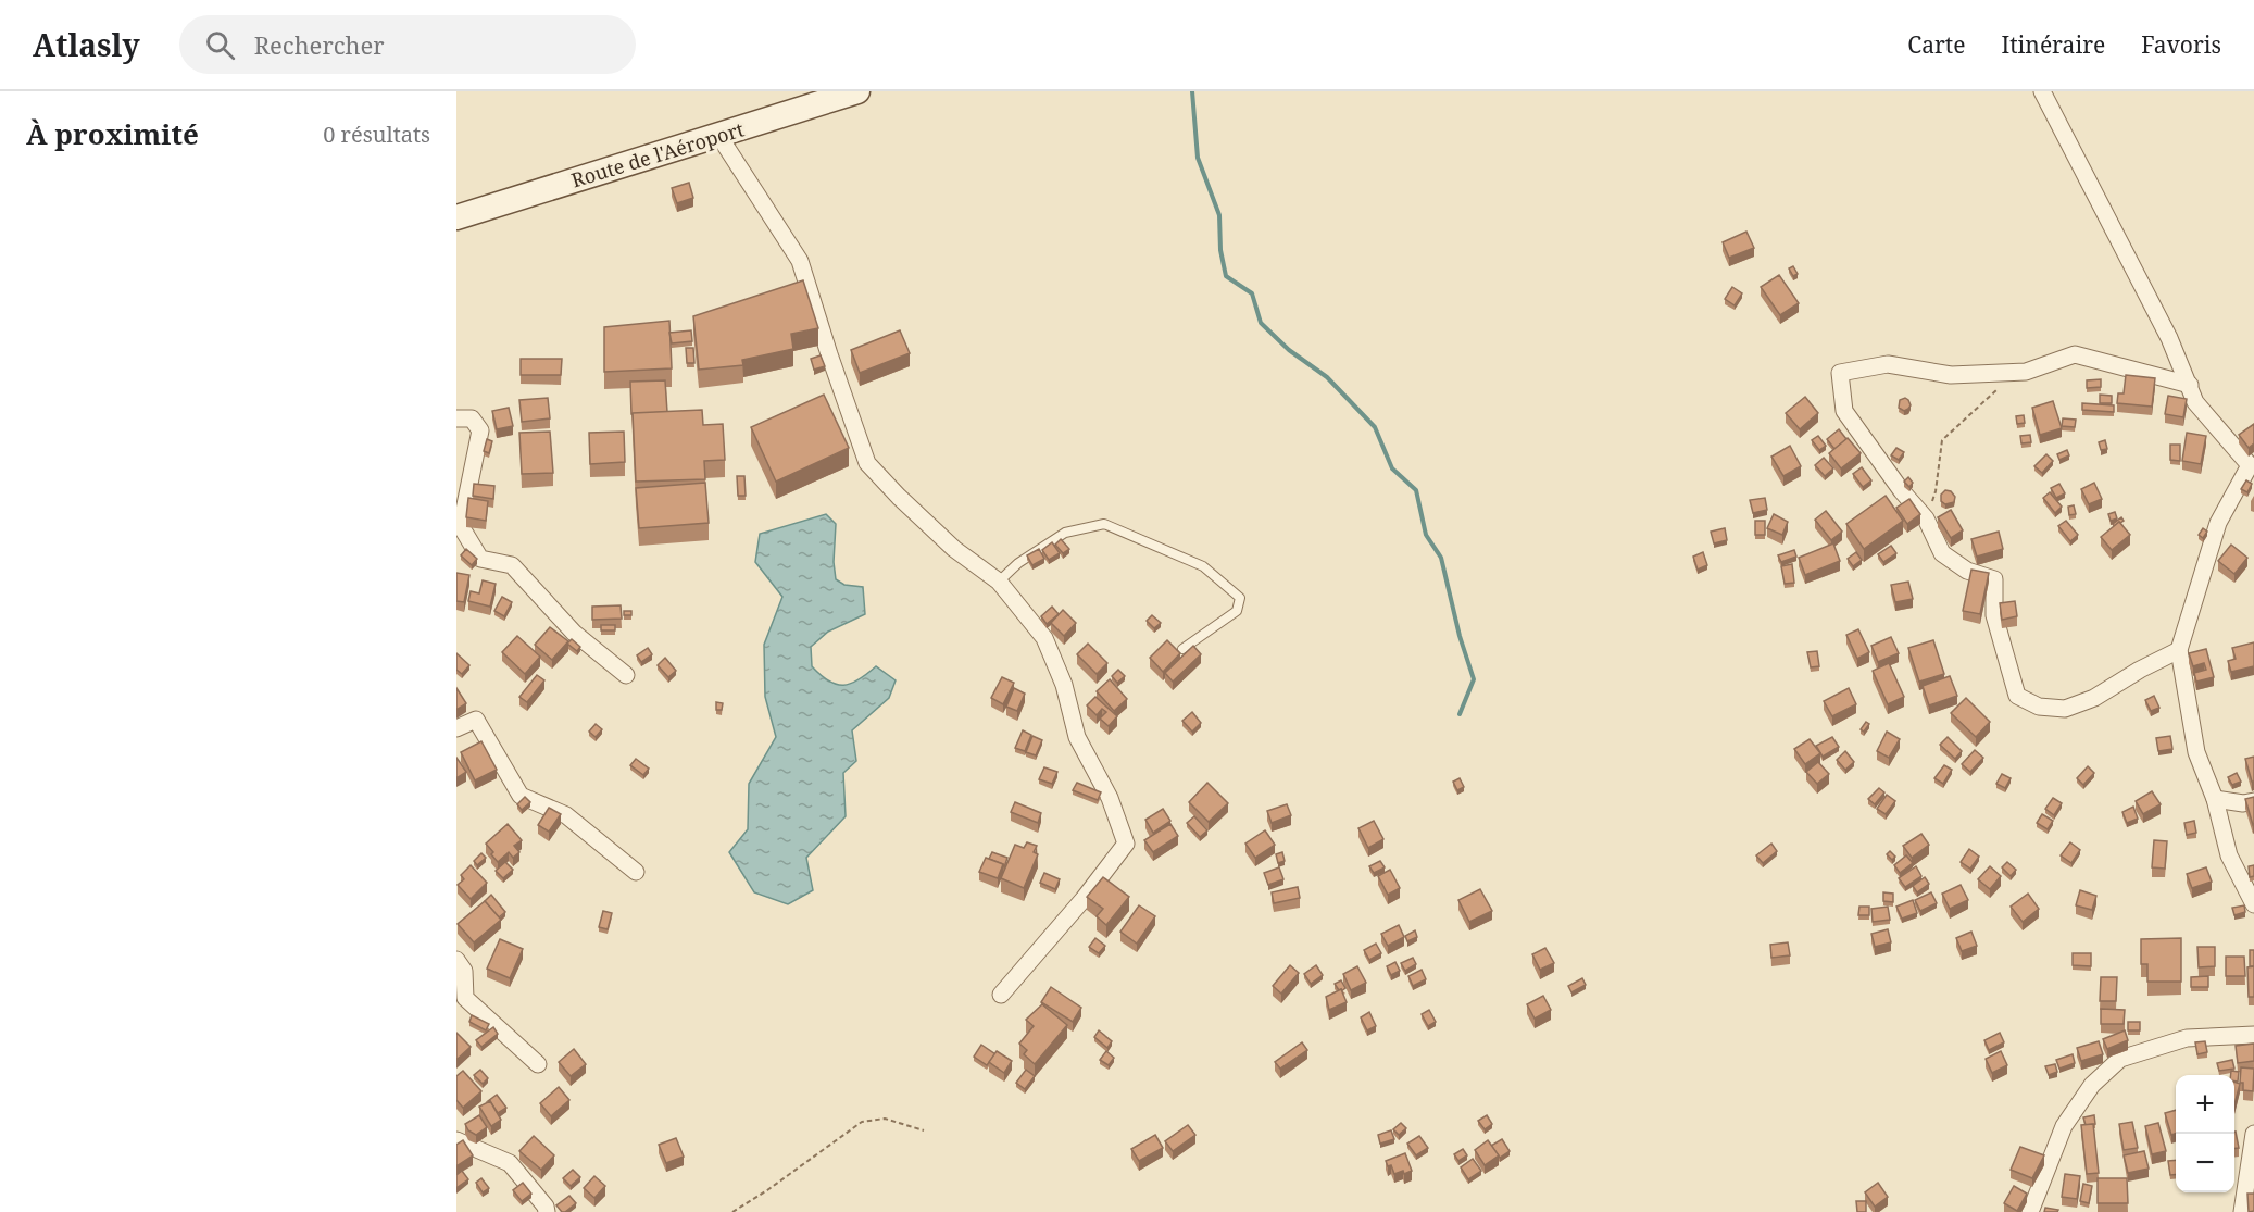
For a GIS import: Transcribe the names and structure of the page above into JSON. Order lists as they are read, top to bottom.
{
  "streets": {
    "main road": ["Route de l'Aéroport"]
  },
  "page": {
    "header": "Atlasly",
    "search": "Rechercher",
    "nav": ["Carte", "Itinéraire", "Favoris"],
    "heading": ["À proximité", "0 résultats"],
    "map_buttons": ["+", "−"]
  }
}
